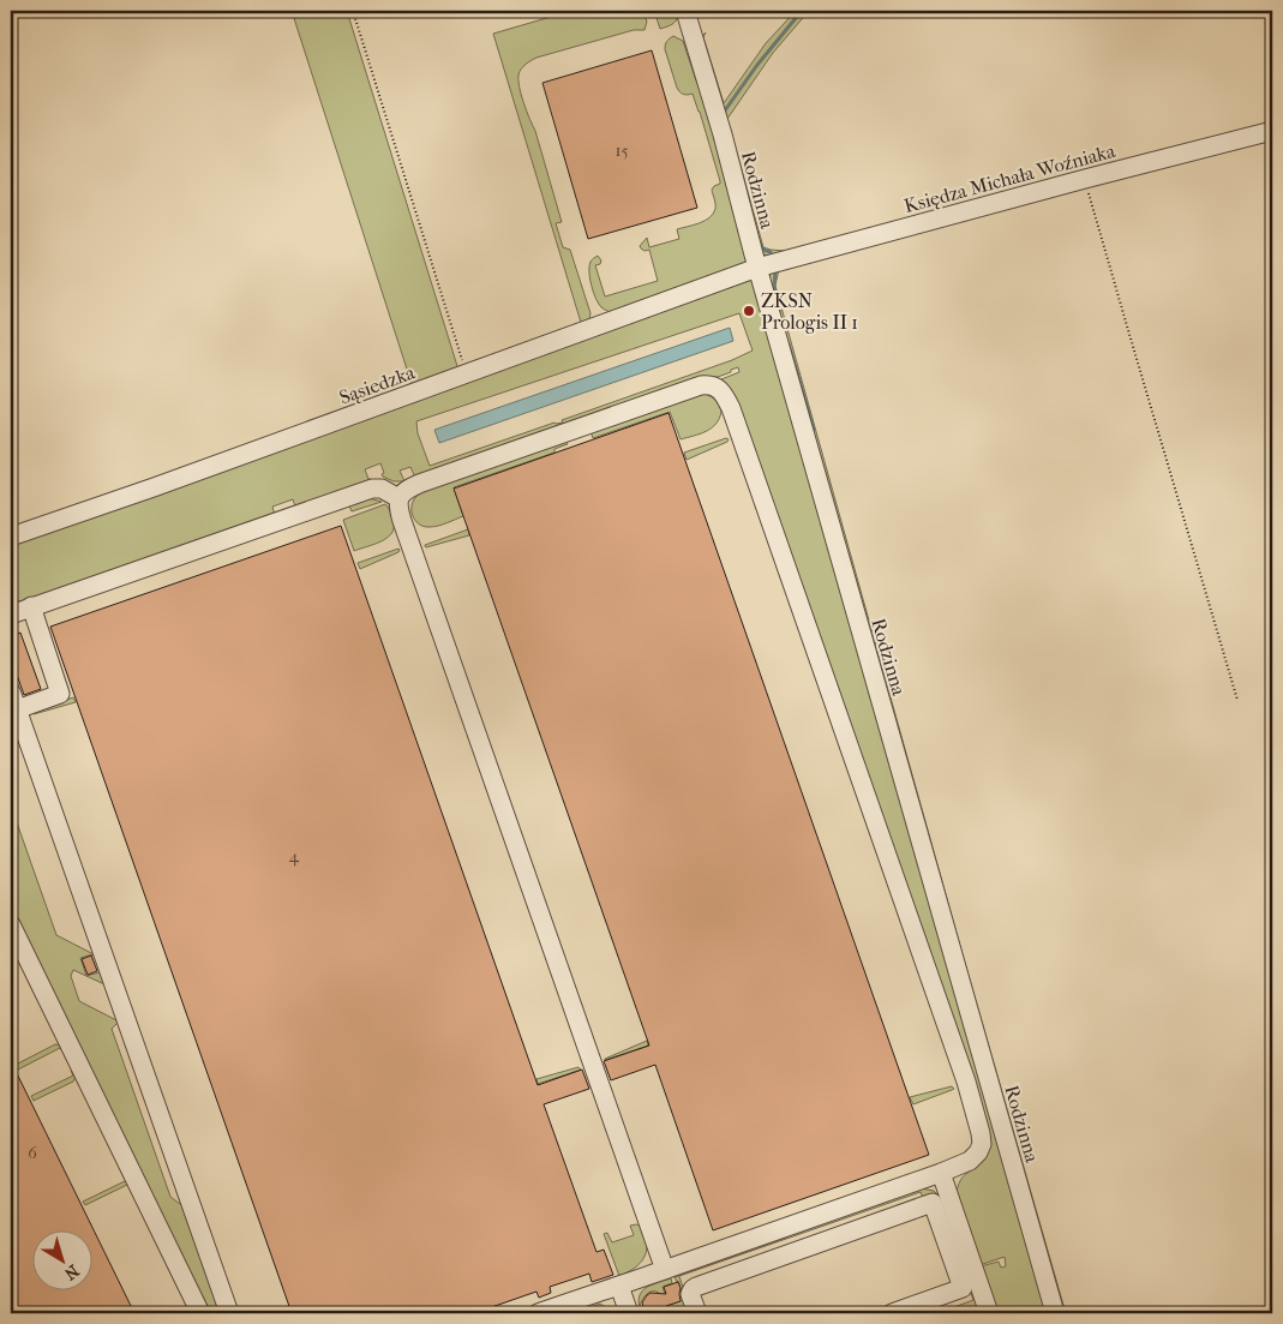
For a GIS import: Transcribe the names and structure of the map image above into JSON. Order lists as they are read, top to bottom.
{
  "streets": {
    "street": ["Księdza Michała Woźniaka", "Rodzinna", "Sąsiedzka"]
  },
  "crossings": [
    ["Księdza Michała Woźniaka", "Rodzinna"],
    ["Księdza Michała Woźniaka", "Sąsiedzka"],
    ["Rodzinna", "Sąsiedzka"]
  ],
  "places": ["ZKSN Prologis II 1"],
  "house_numbers": ["15", "4", "6"],
  "north": "bottom right"
}
